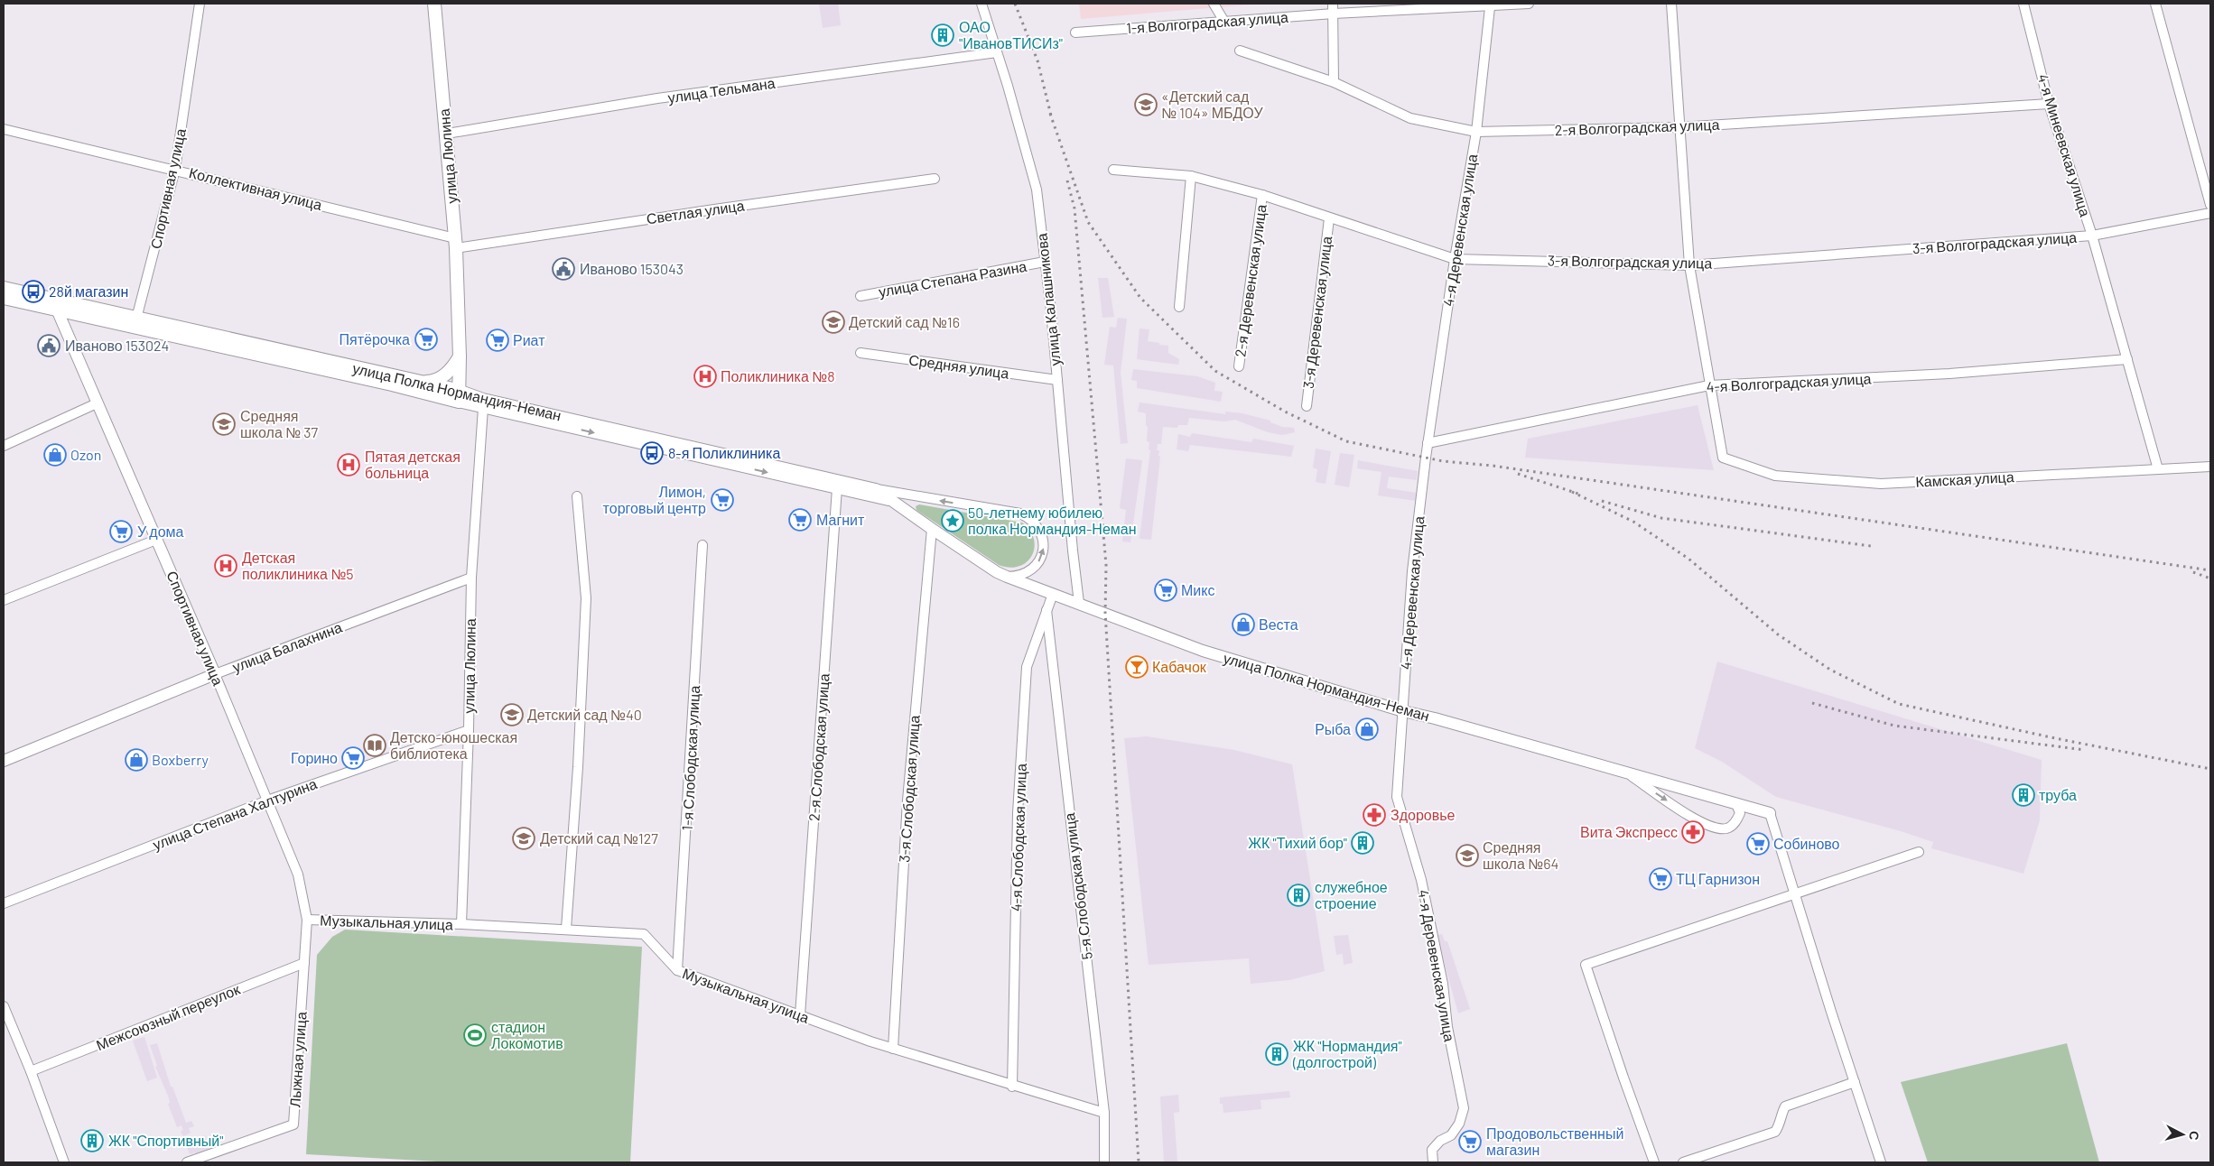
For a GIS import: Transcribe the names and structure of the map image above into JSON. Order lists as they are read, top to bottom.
{
  "streets": {
    "main road": ["улица Люлина", "улица Полка Нормандия-Неман"],
    "street": [
      "1-я Волгоградская улица",
      "улица Тельмана",
      "2-я Волгоградская улица",
      "4-я Минеевская улица",
      "Спортивная улица",
      "Коллективная улица",
      "Светлая улица",
      "4-я Деревенская улица",
      "3-я Волгоградская улица",
      "улица Степана Разина",
      "2-я Деревенская улица",
      "улица Калашникова",
      "3-я Деревенская улица",
      "Средняя улица",
      "4-я Волгоградская улица",
      "Камская улица",
      "улица Балахнина",
      "2-я Слободская улица",
      "1-я Слободская улица",
      "3-я Слободская улица",
      "улица Степана Халтурина",
      "4-я Слободская улица",
      "5-я Слободская улица",
      "Музыкальная улица",
      "Межсоюзный переулок",
      "Лыжная улица"
    ]
  },
  "crossings": [
    ["1-я Волгоградская улица", "4-я Деревенская улица"],
    ["улица Тельмана", "улица Люлина"],
    ["улица Тельмана", "улица Калашникова"],
    ["2-я Волгоградская улица", "4-я Минеевская улица"],
    ["2-я Волгоградская улица", "4-я Деревенская улица"],
    ["4-я Минеевская улица", "3-я Волгоградская улица"],
    ["4-я Минеевская улица", "4-я Волгоградская улица"],
    ["4-я Минеевская улица", "Камская улица"],
    ["улица Люлина", "Коллективная улица"],
    ["улица Люлина", "Светлая улица"],
    ["улица Люлина", "улица Полка Нормандия-Неман"],
    ["улица Люлина", "улица Балахнина"],
    ["улица Люлина", "улица Степана Халтурина"],
    ["улица Люлина", "Музыкальная улица"],
    ["Спортивная улица", "Коллективная улица"],
    ["Спортивная улица", "улица Полка Нормандия-Неман"],
    ["Спортивная улица", "улица Балахнина"],
    ["Спортивная улица", "улица Степана Халтурина"],
    ["Спортивная улица", "Музыкальная улица"],
    ["Спортивная улица", "Межсоюзный переулок"],
    ["Спортивная улица", "Лыжная улица"],
    ["Коллективная улица", "Светлая улица"],
    ["4-я Деревенская улица", "3-я Волгоградская улица"],
    ["4-я Деревенская улица", "4-я Волгоградская улица"],
    ["4-я Деревенская улица", "улица Полка Нормандия-Неман"],
    ["3-я Волгоградская улица", "2-я Деревенская улица"],
    ["3-я Волгоградская улица", "3-я Деревенская улица"],
    ["улица Степана Разина", "улица Калашникова"],
    ["улица Калашникова", "Средняя улица"],
    ["улица Калашникова", "улица Полка Нормандия-Неман"],
    ["4-я Волгоградская улица", "Камская улица"],
    ["улица Полка Нормандия-Неман", "2-я Слободская улица"],
    ["улица Полка Нормандия-Неман", "3-я Слободская улица"],
    ["улица Полка Нормандия-Неман", "4-я Слободская улица"],
    ["2-я Слободская улица", "Музыкальная улица"],
    ["1-я Слободская улица", "Музыкальная улица"],
    ["3-я Слободская улица", "Музыкальная улица"],
    ["4-я Слободская улица", "5-я Слободская улица"],
    ["4-я Слободская улица", "Музыкальная улица"],
    ["5-я Слободская улица", "Музыкальная улица"],
    ["Межсоюзный переулок", "Лыжная улица"]
  ],
  "places": {
    "building": [
      "ОАО \"ИвановТИСИз\"",
      "труба",
      "ЖК \"Тихий бор\"",
      "служебное строение",
      "ЖК \"Нормандия\" (долгострой)",
      "ЖК \"Спортивный\""
    ],
    "school or university": [
      "«Детский сад № 104» МБДОУ",
      "Детский сад №16",
      "Средняя школа № 37",
      "Детский сад №40",
      "Детский сад №127",
      "Средняя школа №64"
    ],
    "public building": ["Иваново 153043", "Иваново 153024"],
    "bus stop": ["28й магазин", "8-я Поликлиника"],
    "supermarket": [
      "Пятёрочка",
      "Риат",
      "Лимон, торговый центр",
      "Магнит",
      "У дома",
      "Микс",
      "Горино",
      "Собиново",
      "ТЦ Гарнизон",
      "Продовольственный магазин"
    ],
    "hospital": ["Поликлиника №8", "Пятая детская больница", "Детская поликлиника №5"],
    "shop": [
      "Ozon",
      "Веста",
      "Рыба",
      "Boxberry"
    ],
    "place": ["50-летнему юбилею полка Нормандия-Неман"],
    "bar": ["Кабачок"],
    "library": ["Детско-юношеская библиотека"],
    "pharmacy": ["Здоровье", "Вита Экспресс"],
    "sports": ["стадион Локомотив"]
  },
  "north": "right"
}
